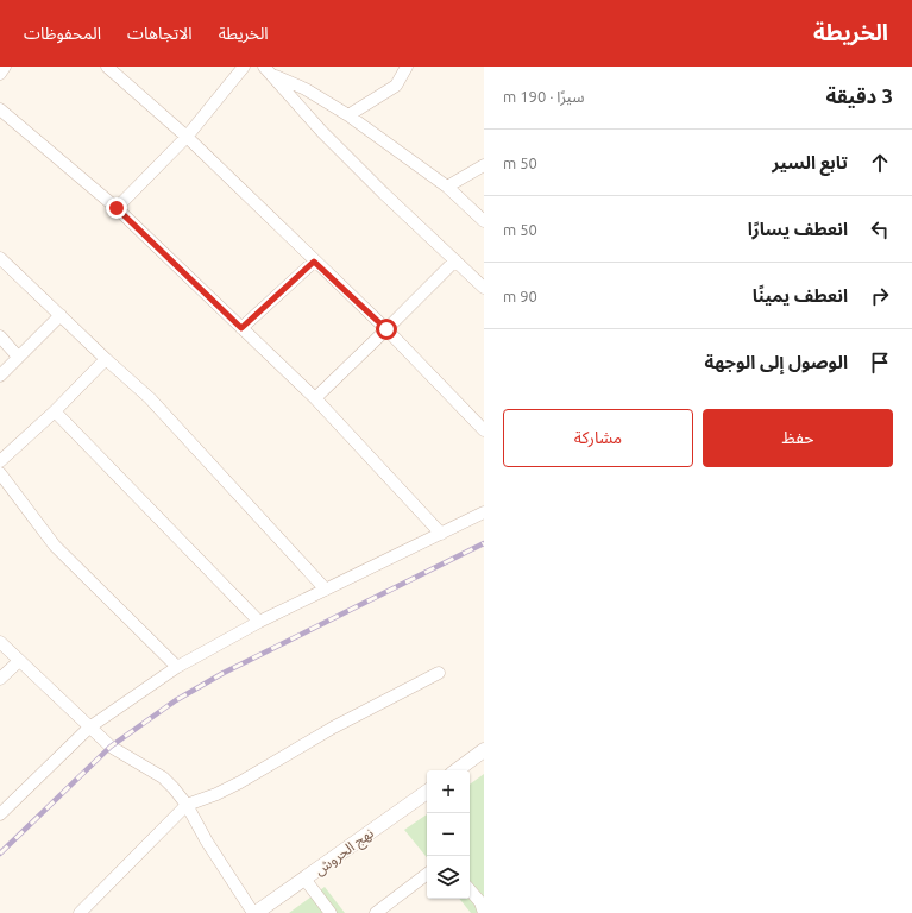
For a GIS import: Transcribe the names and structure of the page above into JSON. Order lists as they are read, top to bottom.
{
  "streets": {
    "street": ["نهج الحروش"]
  },
  "page": {
    "header": "الخريطة",
    "nav": ["الخريطة", "الاتجاهات", "المحفوظات"],
    "heading": ["3 دقيقة", "سيرًا · 190 m"],
    "list": [
      ["تابع السير", "50 m"],
      ["انعطف يسارًا", "50 m"],
      ["انعطف يمينًا", "90 m"],
      "الوصول إلى الوجهة"
    ],
    "buttons": ["حفظ", "مشاركة"],
    "map_buttons": ["+", "−"]
  }
}
